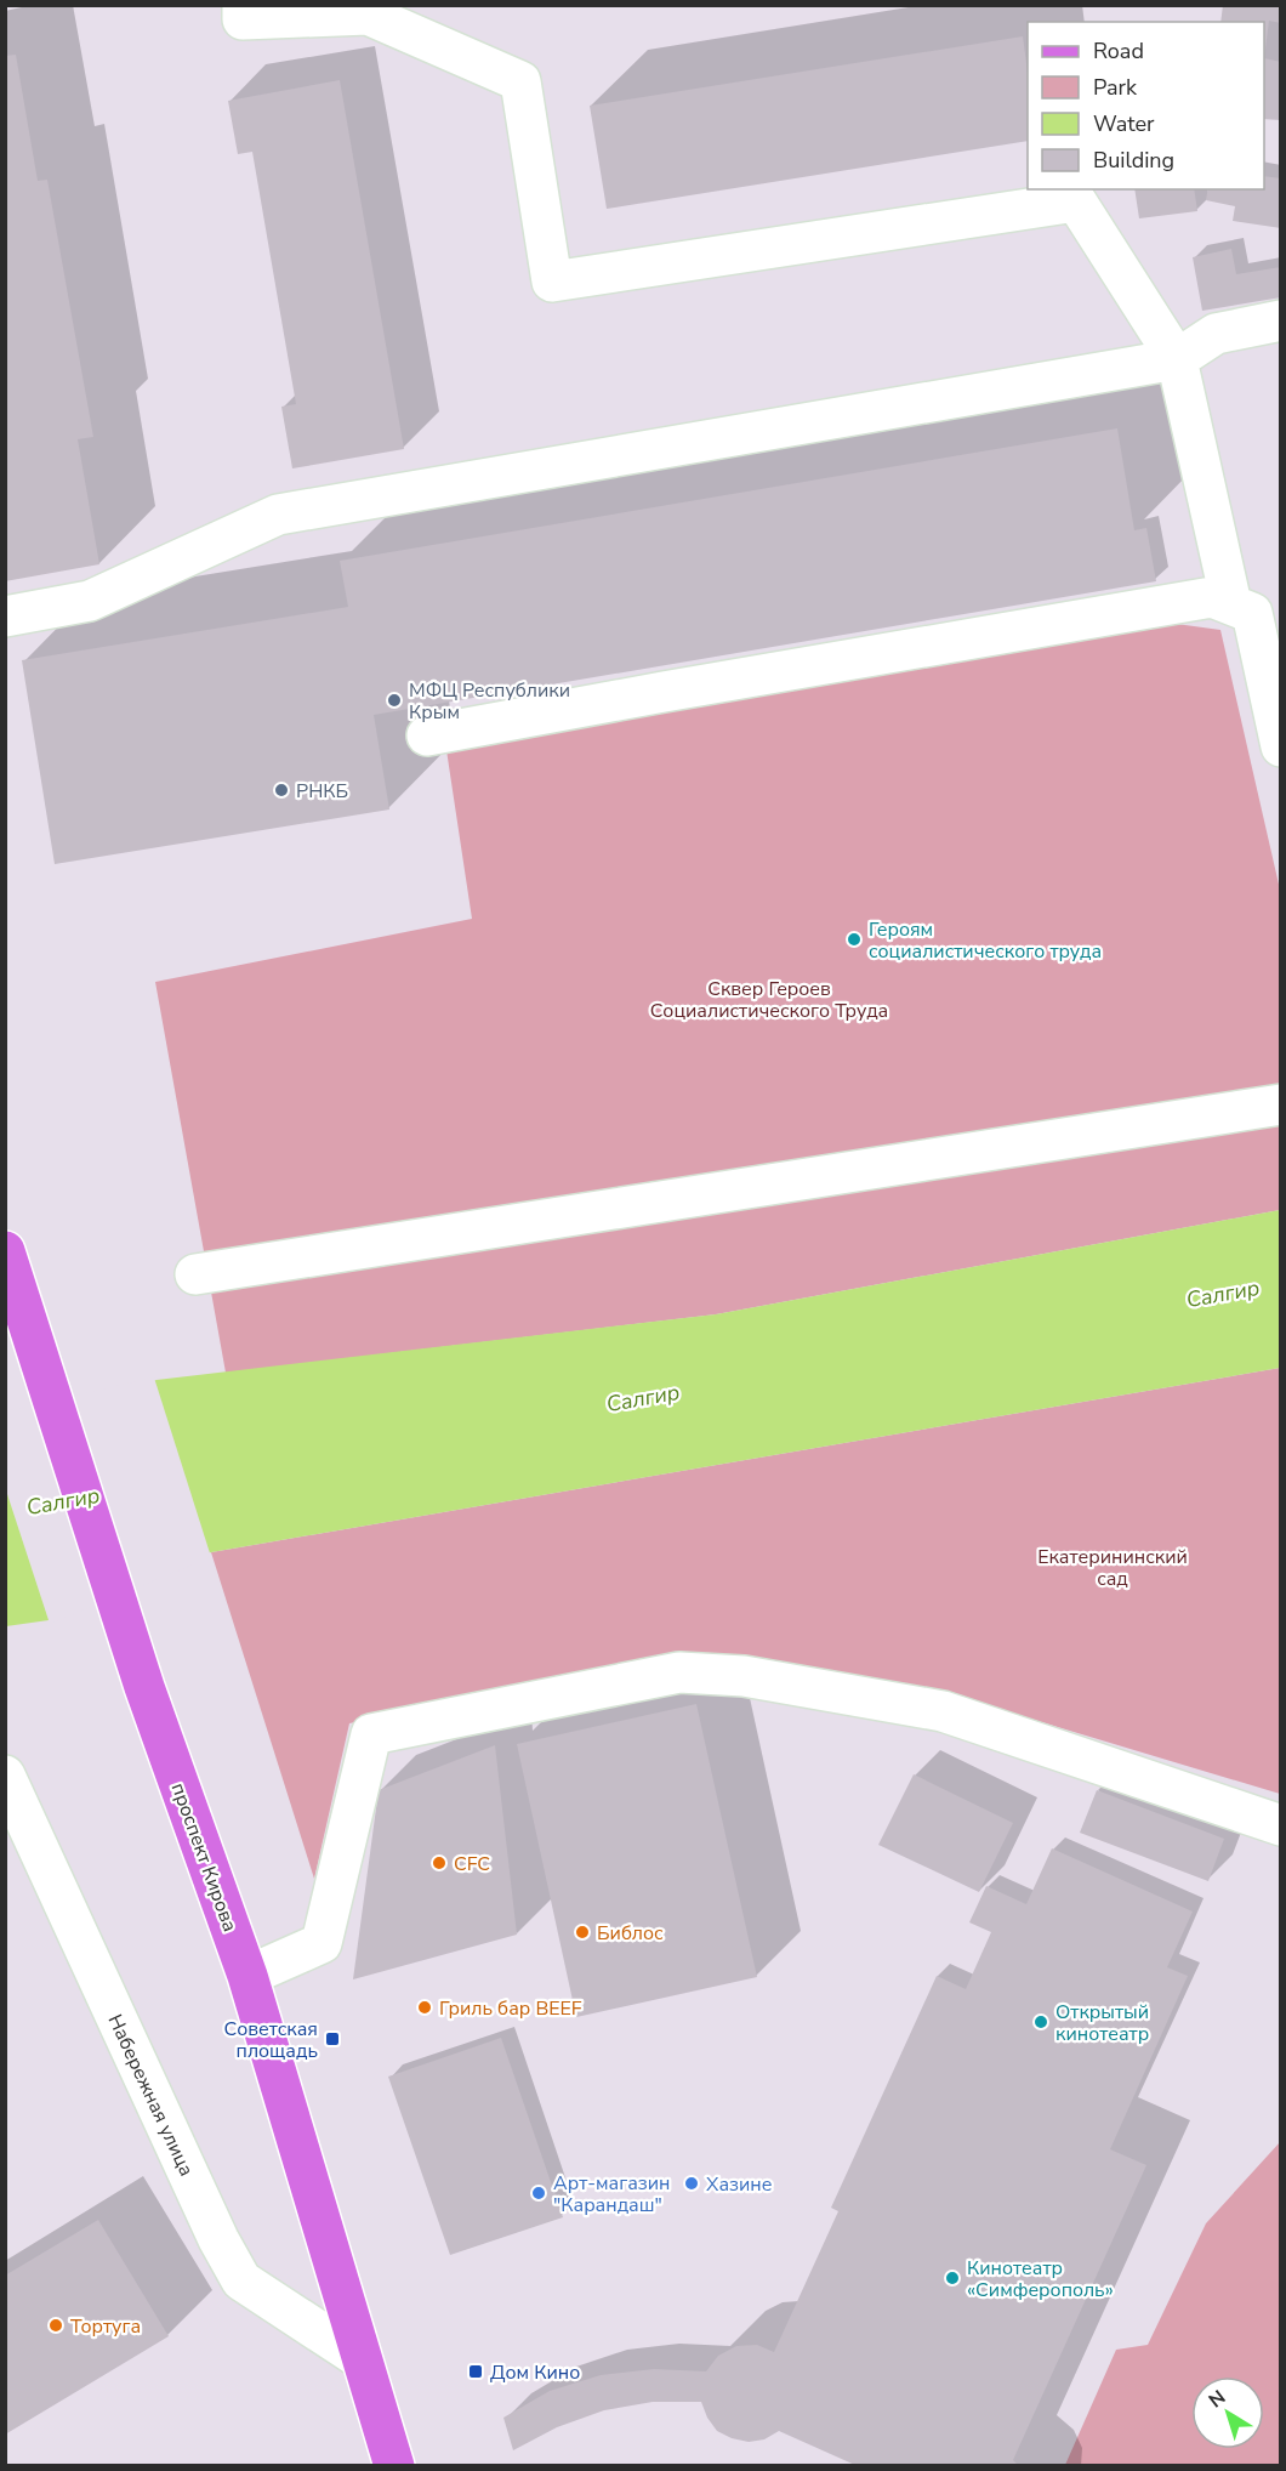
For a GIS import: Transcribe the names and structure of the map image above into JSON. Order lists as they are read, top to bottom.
{
  "streets": {
    "main road": ["проспект Кирова"],
    "street": ["Набережная улица"]
  },
  "crossings": [
    ["проспект Кирова", "Набережная улица"]
  ],
  "water": ["Салгир"],
  "parks": ["Сквер Героев Социалистического Труда", "Екатерининский сад"],
  "places": {
    "other": [
      "МФЦ Республики Крым",
      "РНКБ",
      "Героям социалистического труда",
      "CFC",
      "Библос",
      "Гриль бар BEEF",
      "Открытый кинотеатр",
      "Хазине",
      "Арт-магазин \"Карандаш\"",
      "Кинотеатр «Симферополь»",
      "Тортуга"
    ],
    "transit": ["Советская площадь", "Дом Кино"]
  },
  "legend": [
    "Road",
    "Park",
    "Water",
    "Building"
  ],
  "north": "top left"
}
